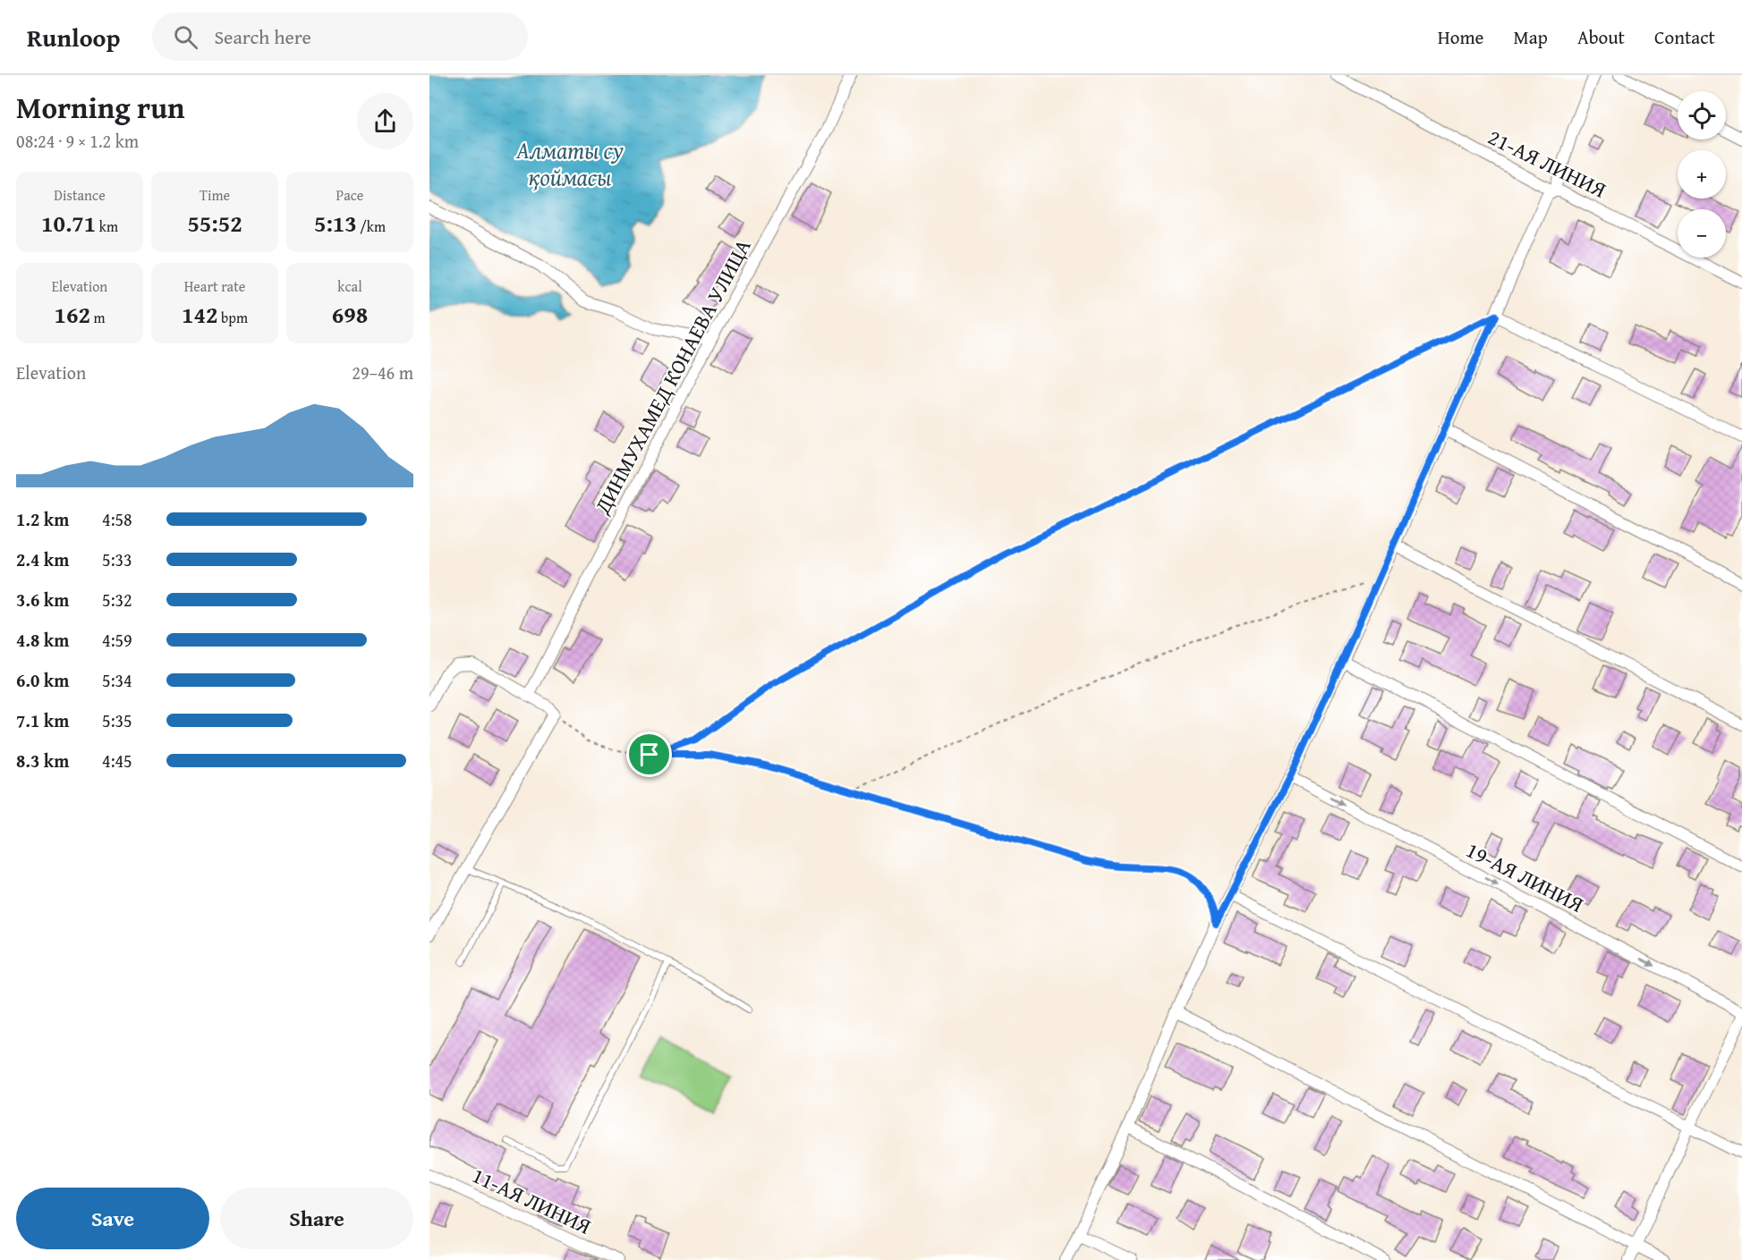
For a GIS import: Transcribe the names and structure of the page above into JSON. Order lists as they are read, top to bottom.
{
  "streets": {
    "street": [
      "21-АЯ ЛИНИЯ",
      "ДИНМУХАМЕД КОНАЕВА УЛИЦА",
      "19-АЯ ЛИНИЯ",
      "11-АЯ ЛИНИЯ"
    ]
  },
  "one_way": ["19-АЯ ЛИНИЯ"],
  "water": ["Алматы су қоймасы"],
  "page": {
    "header": "Runloop",
    "search": "Search here",
    "nav": [
      "Home",
      "Map",
      "About",
      "Contact"
    ],
    "heading": ["Morning run", "08:24 · 9 × 1.2 km"],
    "map_buttons": ["+", "−"],
    "stats": [
      ["Distance", "10.71 km"],
      ["Time", "55:52"],
      ["Pace", "5:13 /km"],
      ["Elevation", "162 m"],
      ["Heart rate", "142 bpm"],
      ["kcal", "698"]
    ],
    "chart": ["Elevation", "29–46 m"],
    "list": [
      {
        "name": "1.2 km",
        "note": "4:58"
      },
      {
        "name": "2.4 km",
        "note": "5:33"
      },
      {
        "name": "3.6 km",
        "note": "5:32"
      },
      {
        "name": "4.8 km",
        "note": "4:59"
      },
      {
        "name": "6.0 km",
        "note": "5:34"
      },
      {
        "name": "7.1 km",
        "note": "5:35"
      },
      {
        "name": "8.3 km",
        "note": "4:45"
      }
    ],
    "buttons": ["Save", "Share"]
  }
}
